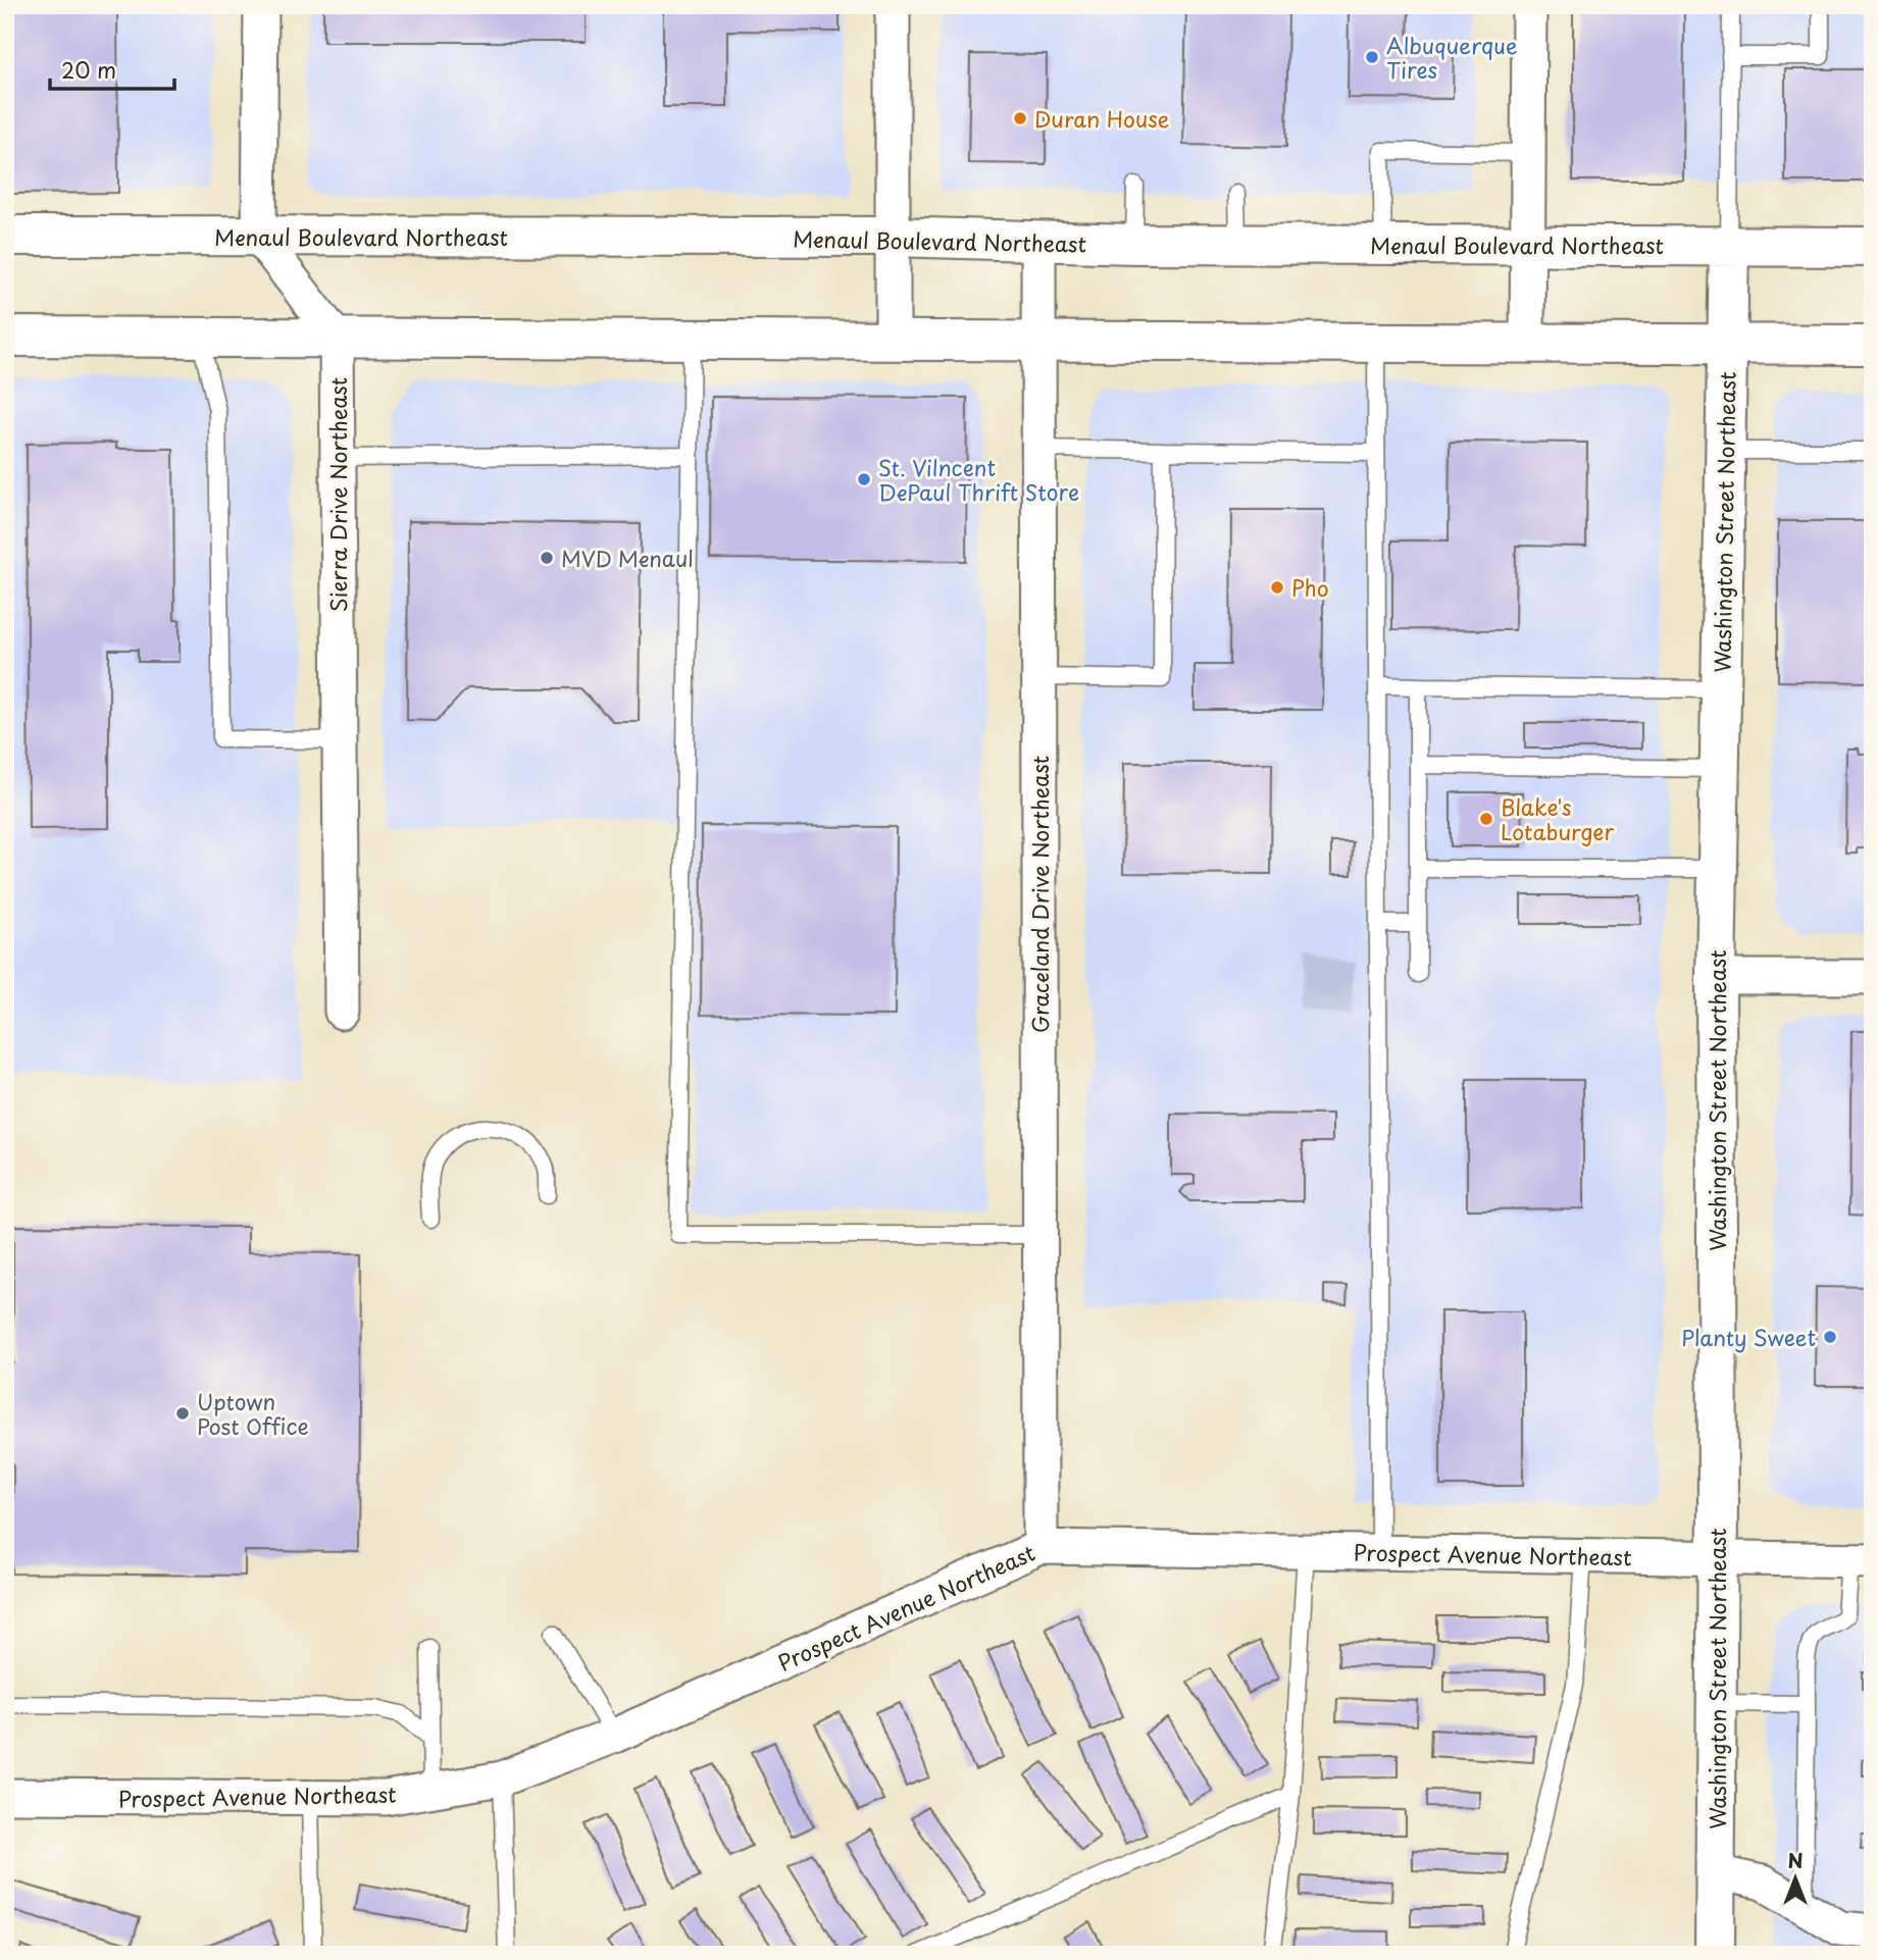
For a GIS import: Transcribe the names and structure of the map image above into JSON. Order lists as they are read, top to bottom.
{
  "streets": {
    "main road": ["Menaul Boulevard Northeast", "Washington Street Northeast"],
    "street": ["Sierra Drive Northeast", "Graceland Drive Northeast", "Prospect Avenue Northeast"]
  },
  "crossings": [
    ["Menaul Boulevard Northeast", "Washington Street Northeast"],
    ["Menaul Boulevard Northeast", "Graceland Drive Northeast"],
    ["Washington Street Northeast", "Prospect Avenue Northeast"],
    ["Graceland Drive Northeast", "Prospect Avenue Northeast"]
  ],
  "places": [
    "Albuquerque Tires",
    "Duran House",
    "St. Vilncent DePaul Thrift Store",
    "MVD Menaul",
    "Pho",
    "Blake's Lotaburger",
    "Planty Sweet",
    "Uptown Post Office"
  ],
  "scale_bar": "20 m",
  "north": "top"
}
